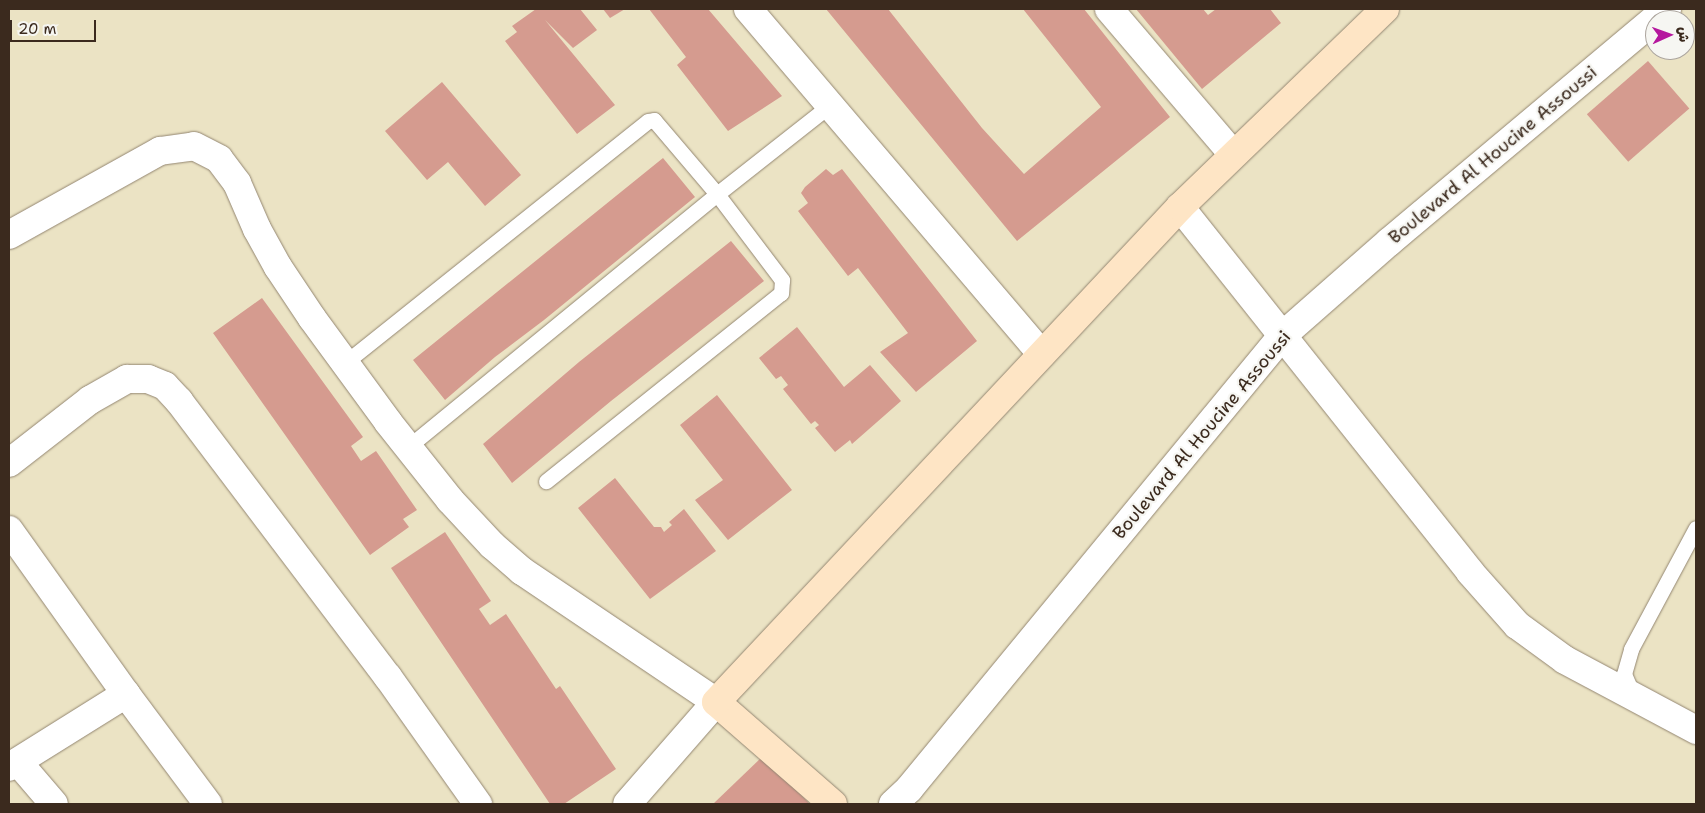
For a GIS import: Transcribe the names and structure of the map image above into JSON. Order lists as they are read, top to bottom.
{
  "streets": {
    "street": ["Boulevard Al Houcine Assoussi"]
  },
  "scale_bar": "20 m",
  "north": "right"
}
